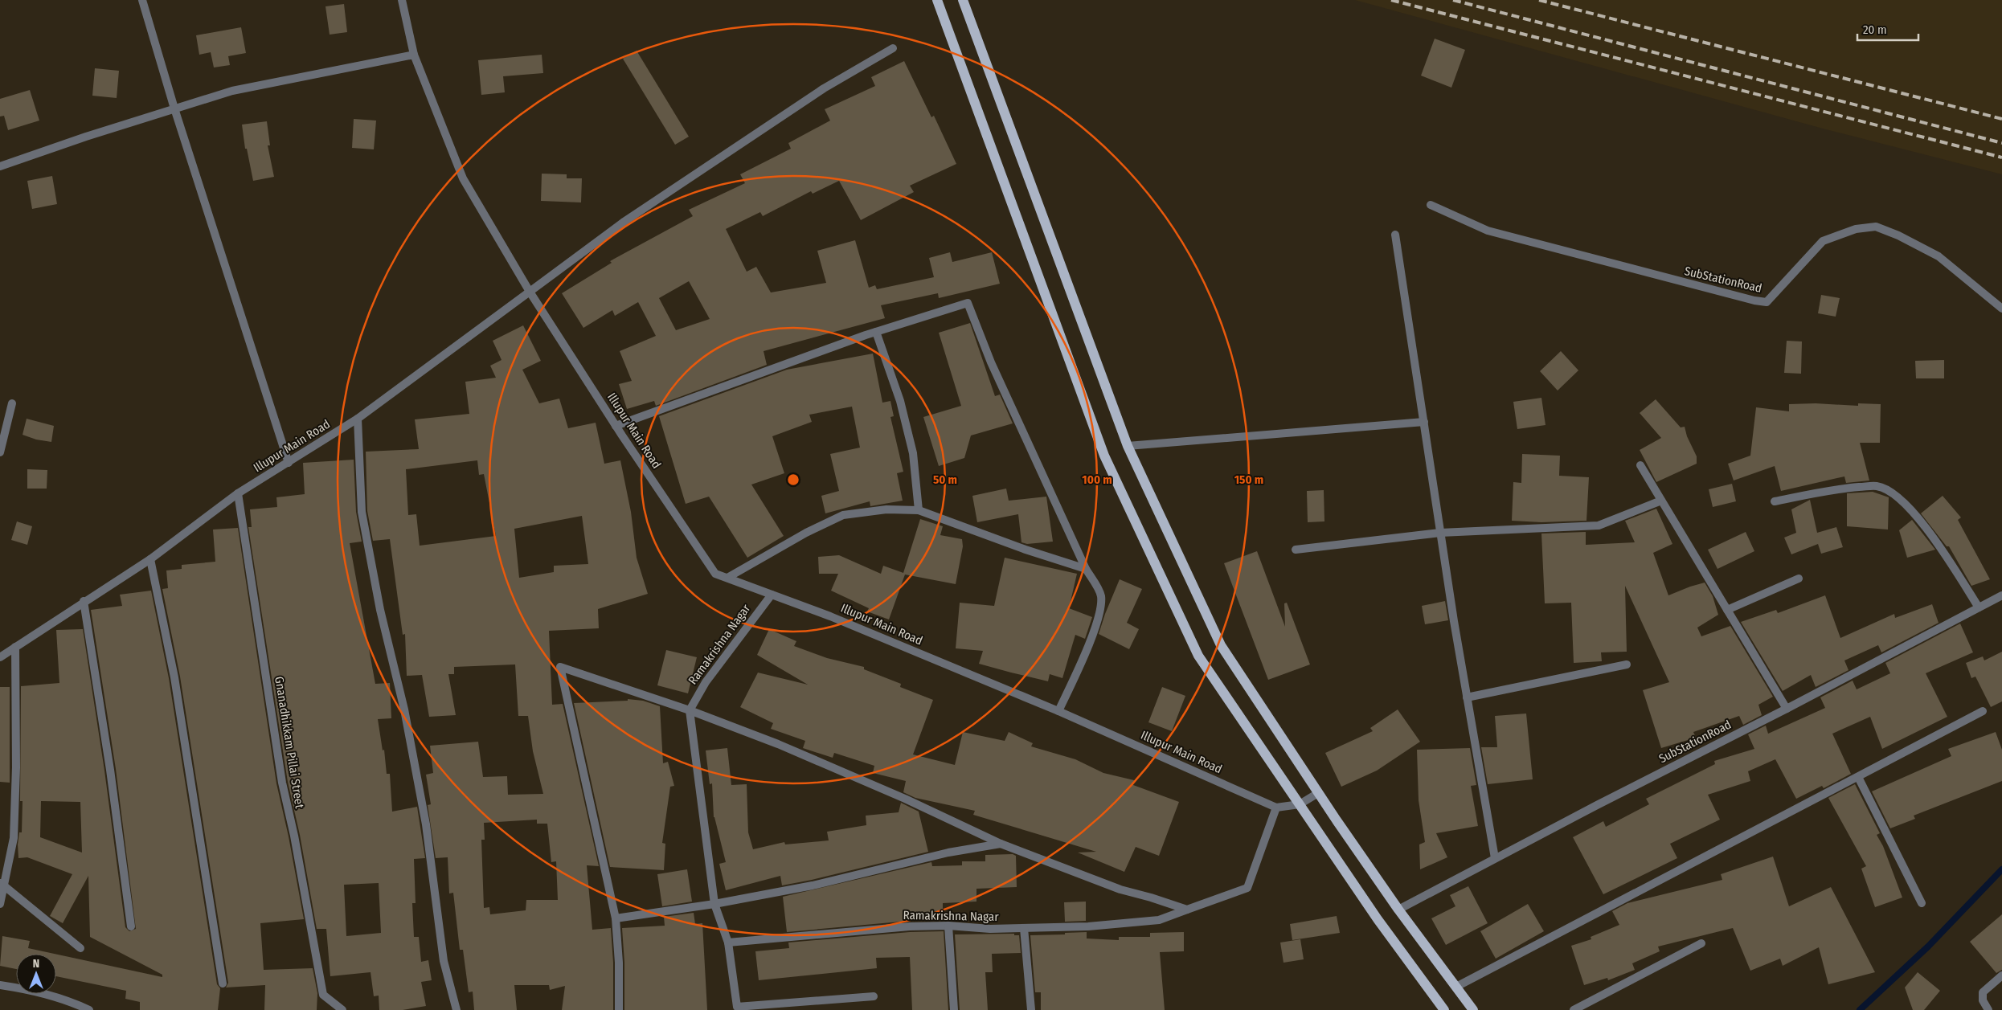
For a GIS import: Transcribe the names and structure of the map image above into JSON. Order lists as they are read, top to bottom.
{
  "streets": {
    "street": [
      "SubStationRoad",
      "Illupur Main Road",
      "Ramakrishna Nagar",
      "Gnanadhikkam Pillai Street"
    ]
  },
  "crossings": [
    ["Illupur Main Road", "Ramakrishna Nagar"],
    ["Illupur Main Road", "Gnanadhikkam Pillai Street"]
  ],
  "scale_bar": "20 m",
  "north": "top",
  "rings": ["50 m", "100 m", "150 m"]
}
